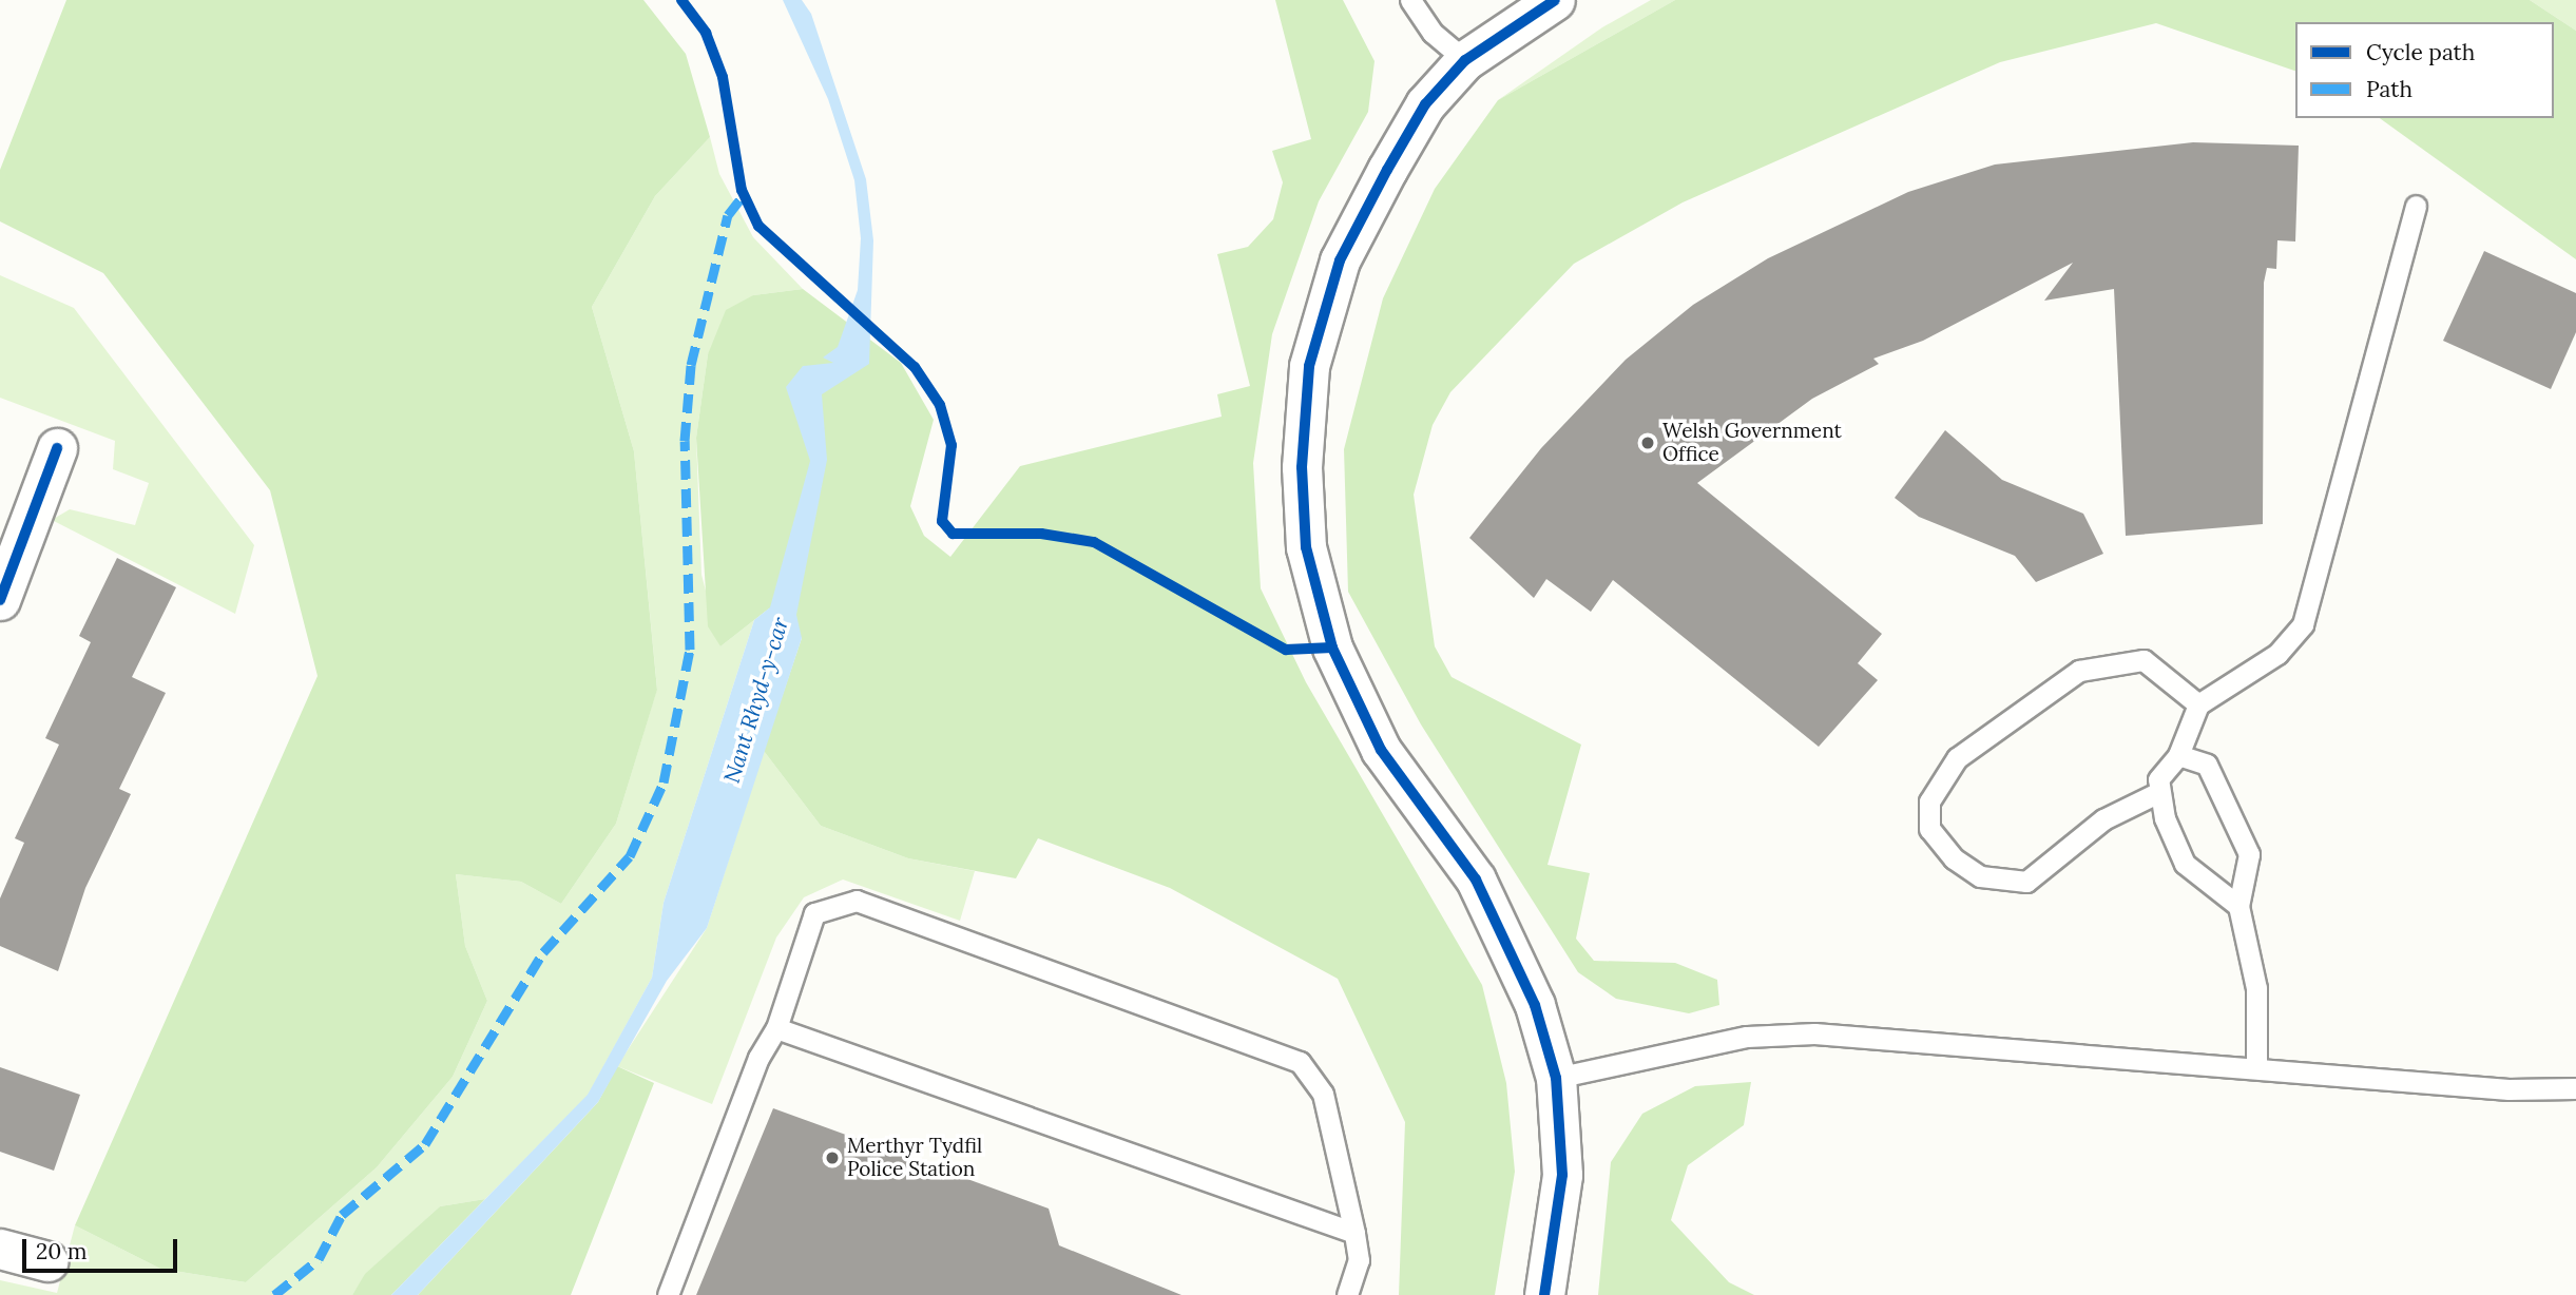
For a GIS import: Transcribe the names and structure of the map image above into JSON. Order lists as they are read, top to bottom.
{
  "water": ["Nant Rhyd-y-car"],
  "places": ["Welsh Government Office", "Merthyr Tydfil Police Station"],
  "legend": ["Cycle path", "Path"],
  "scale_bar": "20 m"
}
